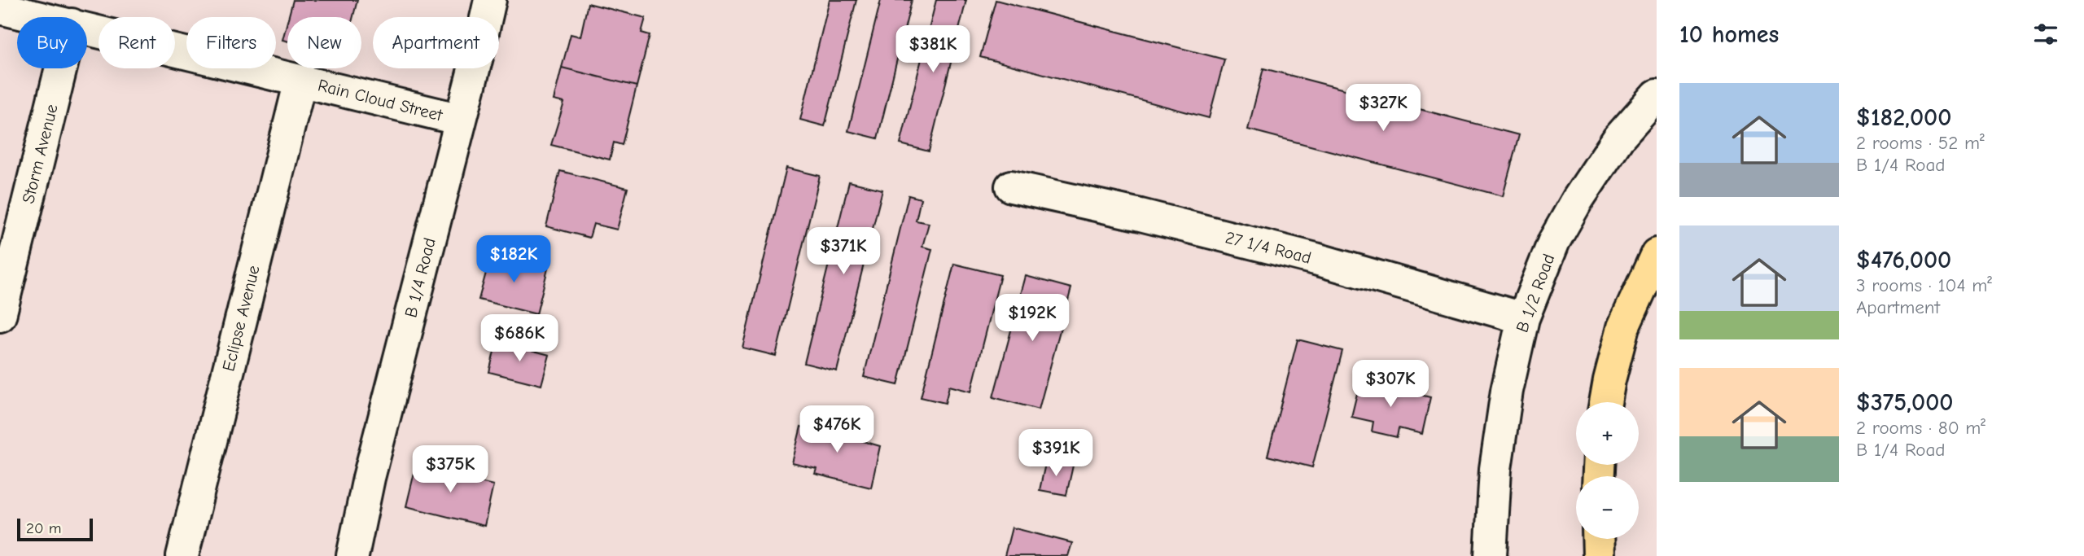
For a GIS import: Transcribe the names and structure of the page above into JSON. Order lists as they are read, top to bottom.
{
  "streets": {
    "street": [
      "Rain Cloud Street",
      "Storm Avenue",
      "27 1/4 Road",
      "B 1/4 Road",
      "B 1/2 Road",
      "Eclipse Avenue"
    ]
  },
  "crossings": [
    ["Rain Cloud Street", "B 1/4 Road"],
    ["Rain Cloud Street", "Eclipse Avenue"],
    ["27 1/4 Road", "B 1/2 Road"]
  ],
  "scale_bar": "20 m",
  "page": {
    "heading": "10 homes",
    "chip": [
      "Buy",
      "Rent",
      "Filters",
      "New",
      "Apartment"
    ],
    "price": [
      "$381K",
      "$327K",
      "$371K",
      "$182K",
      "$192K",
      "$686K",
      "$307K",
      "$476K",
      "$391K",
      "$375K"
    ],
    "list": [
      {
        "name": "$182,000",
        "note": "2 rooms · 52 m² · B 1/4 Road"
      },
      {
        "name": "$476,000",
        "note": "3 rooms · 104 m² · Apartment"
      },
      {
        "name": "$375,000",
        "note": "2 rooms · 80 m² · B 1/4 Road"
      }
    ],
    "map_buttons": ["+", "−"],
    "scale": "20 m"
  }
}
